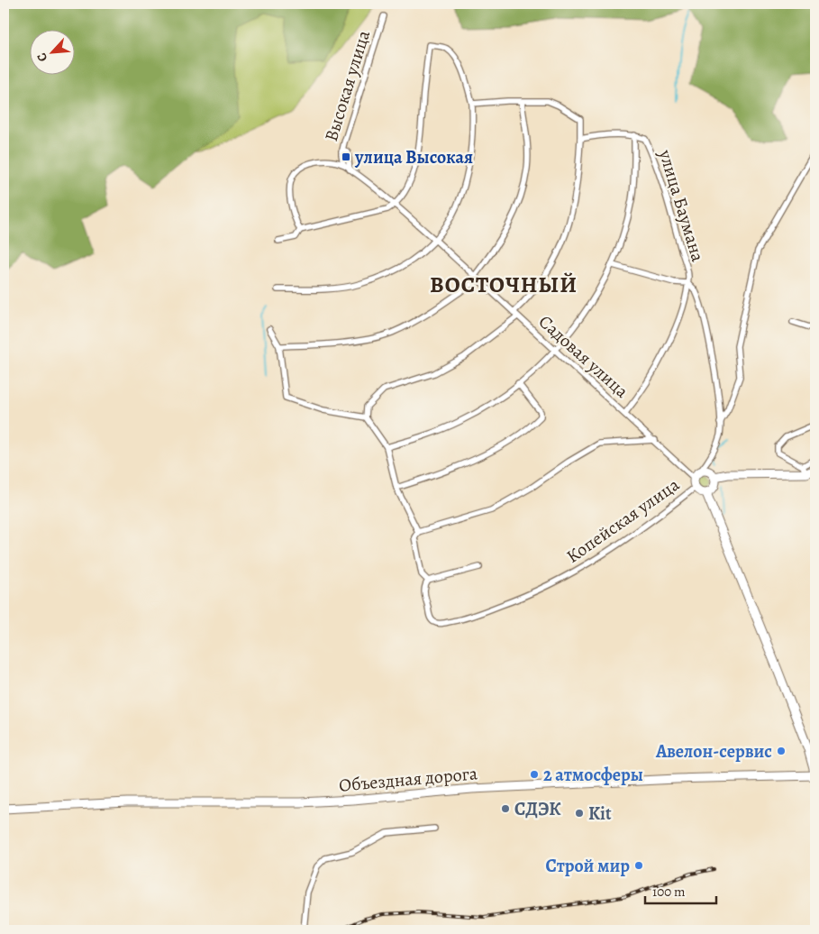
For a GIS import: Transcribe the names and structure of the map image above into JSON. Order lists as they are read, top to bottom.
{
  "streets": {
    "main road": ["Объездная дорога"],
    "street": [
      "Высокая улица",
      "улица Баумана",
      "Садовая улица",
      "Копейская улица"
    ]
  },
  "crossings": [
    ["Высокая улица", "Садовая улица"],
    ["улица Баумана", "Садовая улица"],
    ["улица Баумана", "Копейская улица"],
    ["Садовая улица", "Копейская улица"]
  ],
  "districts": ["ВОСТОЧНЫЙ"],
  "places": {
    "transit": ["улица Высокая"],
    "other": [
      "Авелон-сервис",
      "2 атмосферы",
      "СДЭК",
      "Kit",
      "Строй мир"
    ]
  },
  "scale_bar": "100 m",
  "north": "bottom left"
}
